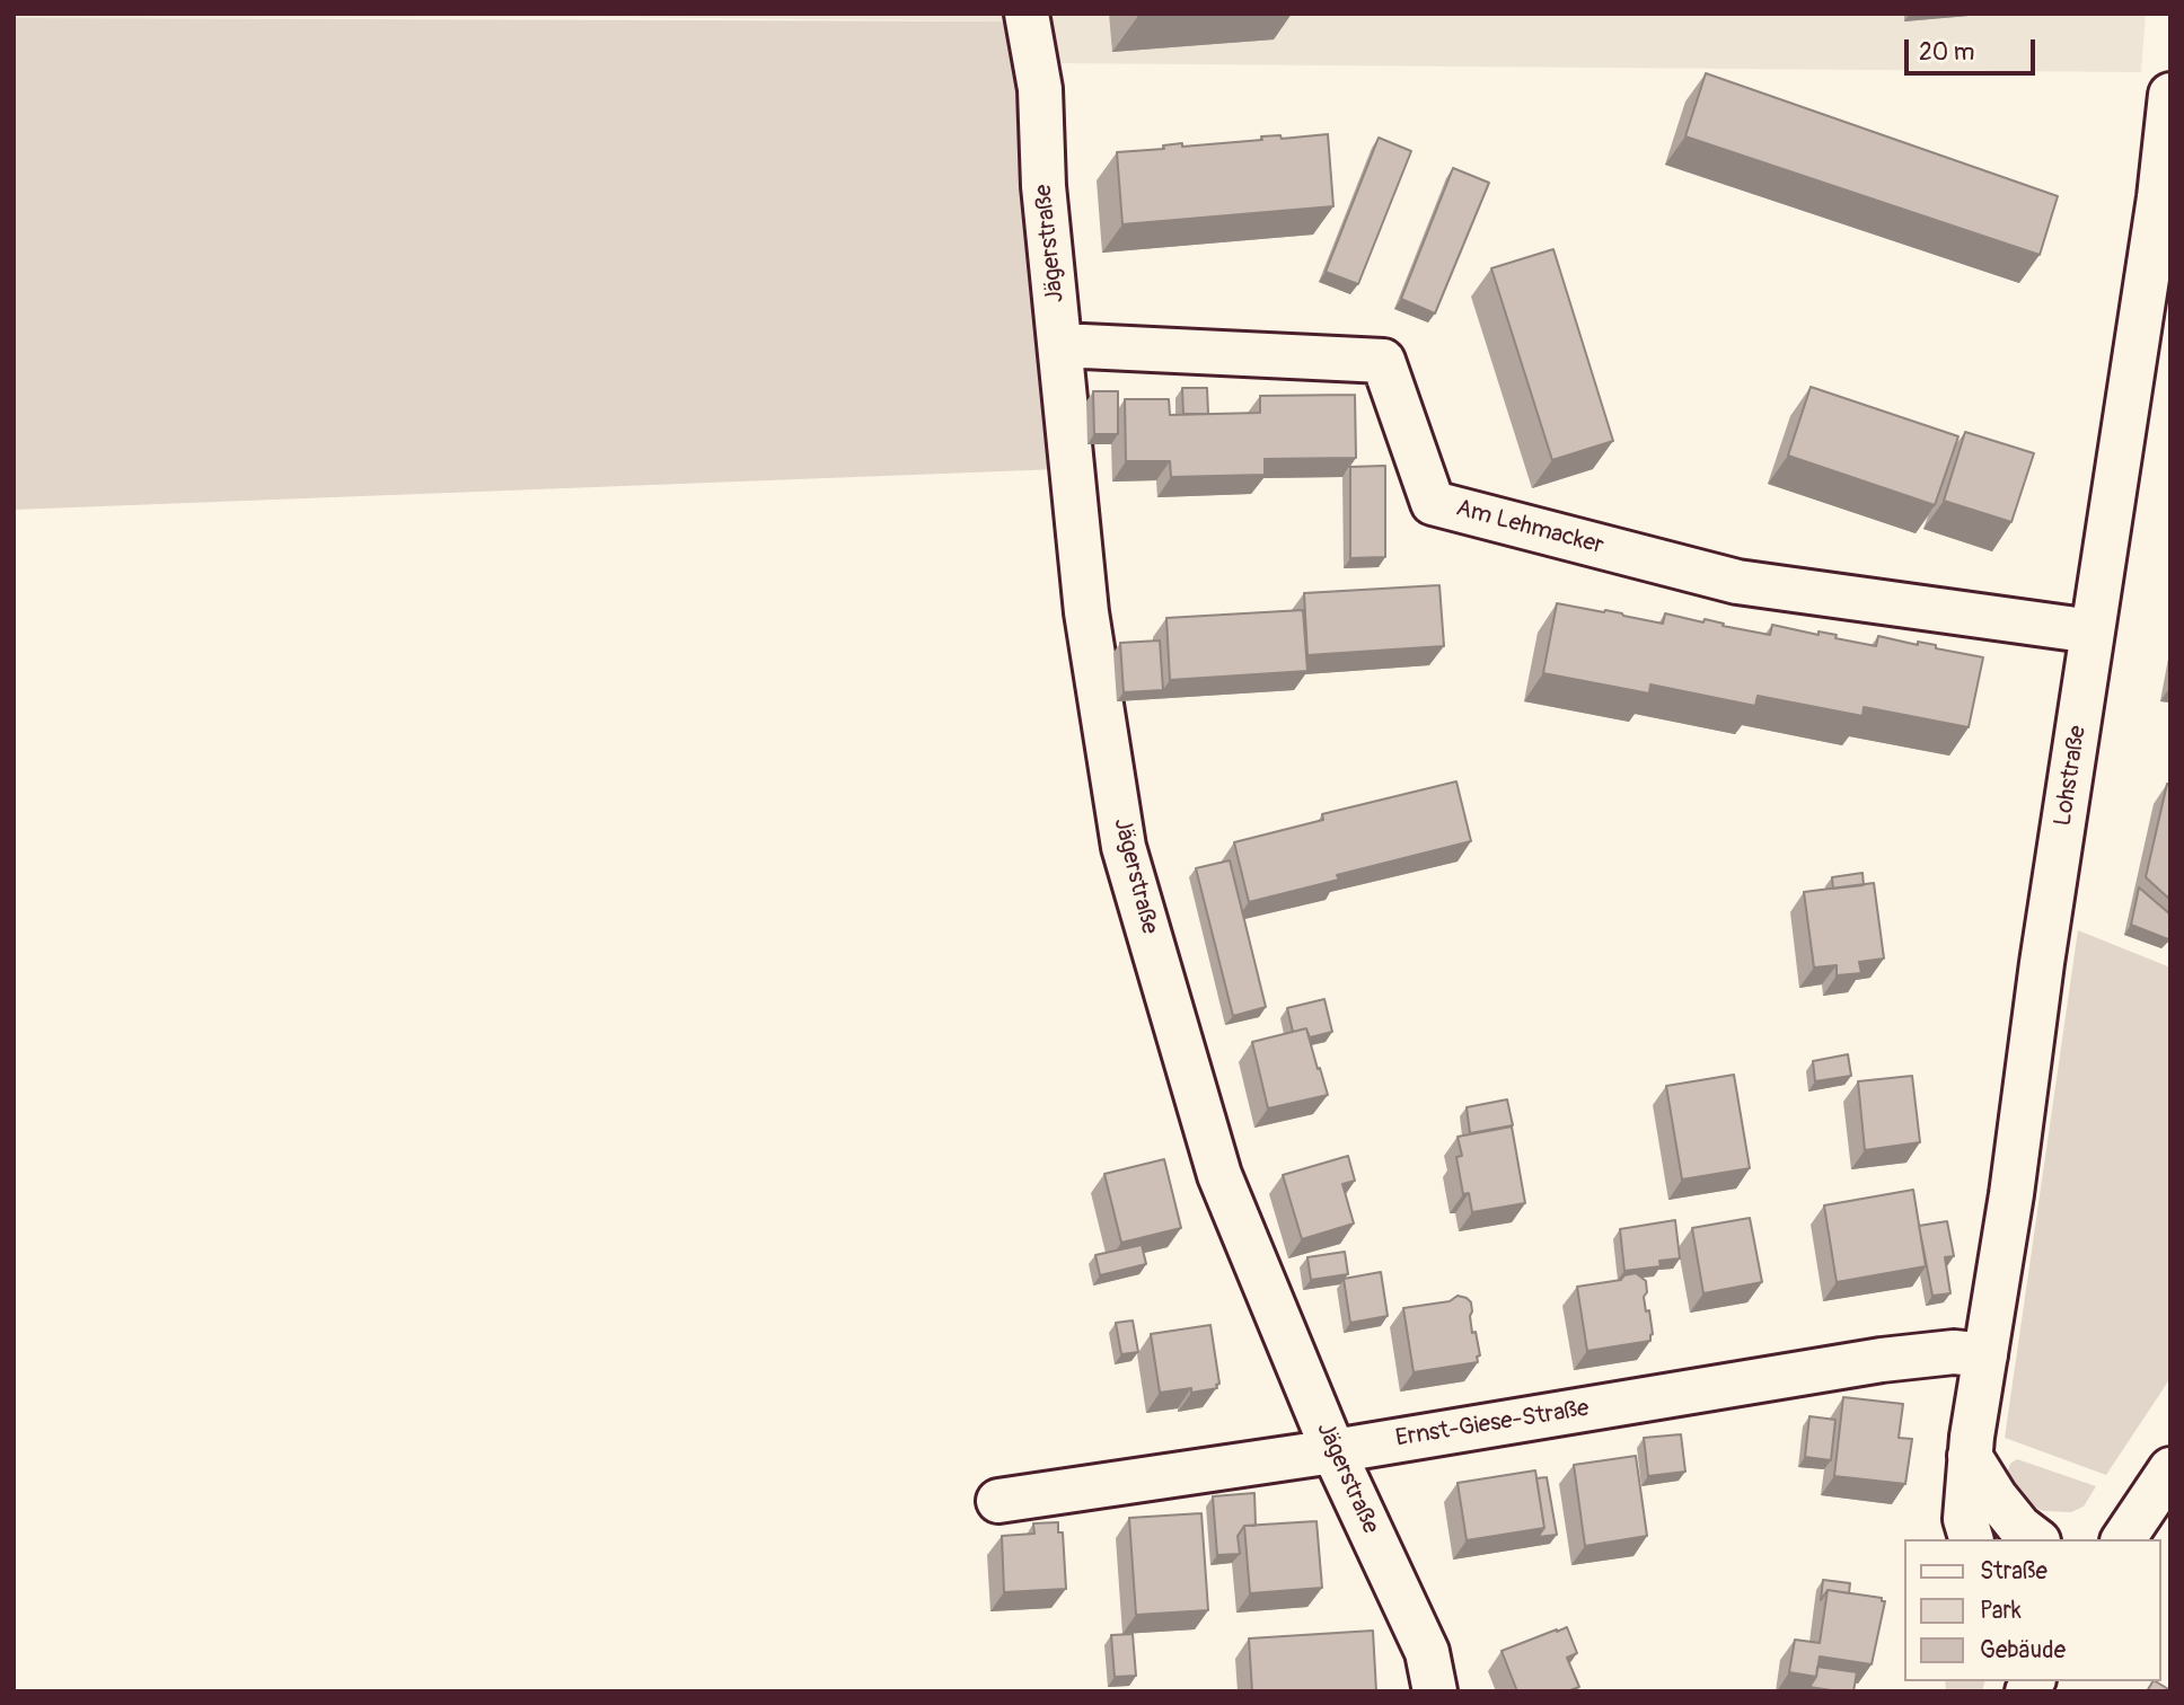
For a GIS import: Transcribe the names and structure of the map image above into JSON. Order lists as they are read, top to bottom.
{
  "streets": {
    "street": [
      "Jägerstraße",
      "Am Lehmacker",
      "Lohstraße",
      "Ernst-Giese-Straße"
    ]
  },
  "crossings": [
    ["Jägerstraße", "Am Lehmacker"],
    ["Jägerstraße", "Ernst-Giese-Straße"],
    ["Am Lehmacker", "Lohstraße"],
    ["Lohstraße", "Ernst-Giese-Straße"]
  ],
  "legend": ["Straße", "Park", "Gebäude"],
  "scale_bar": "20 m"
}
